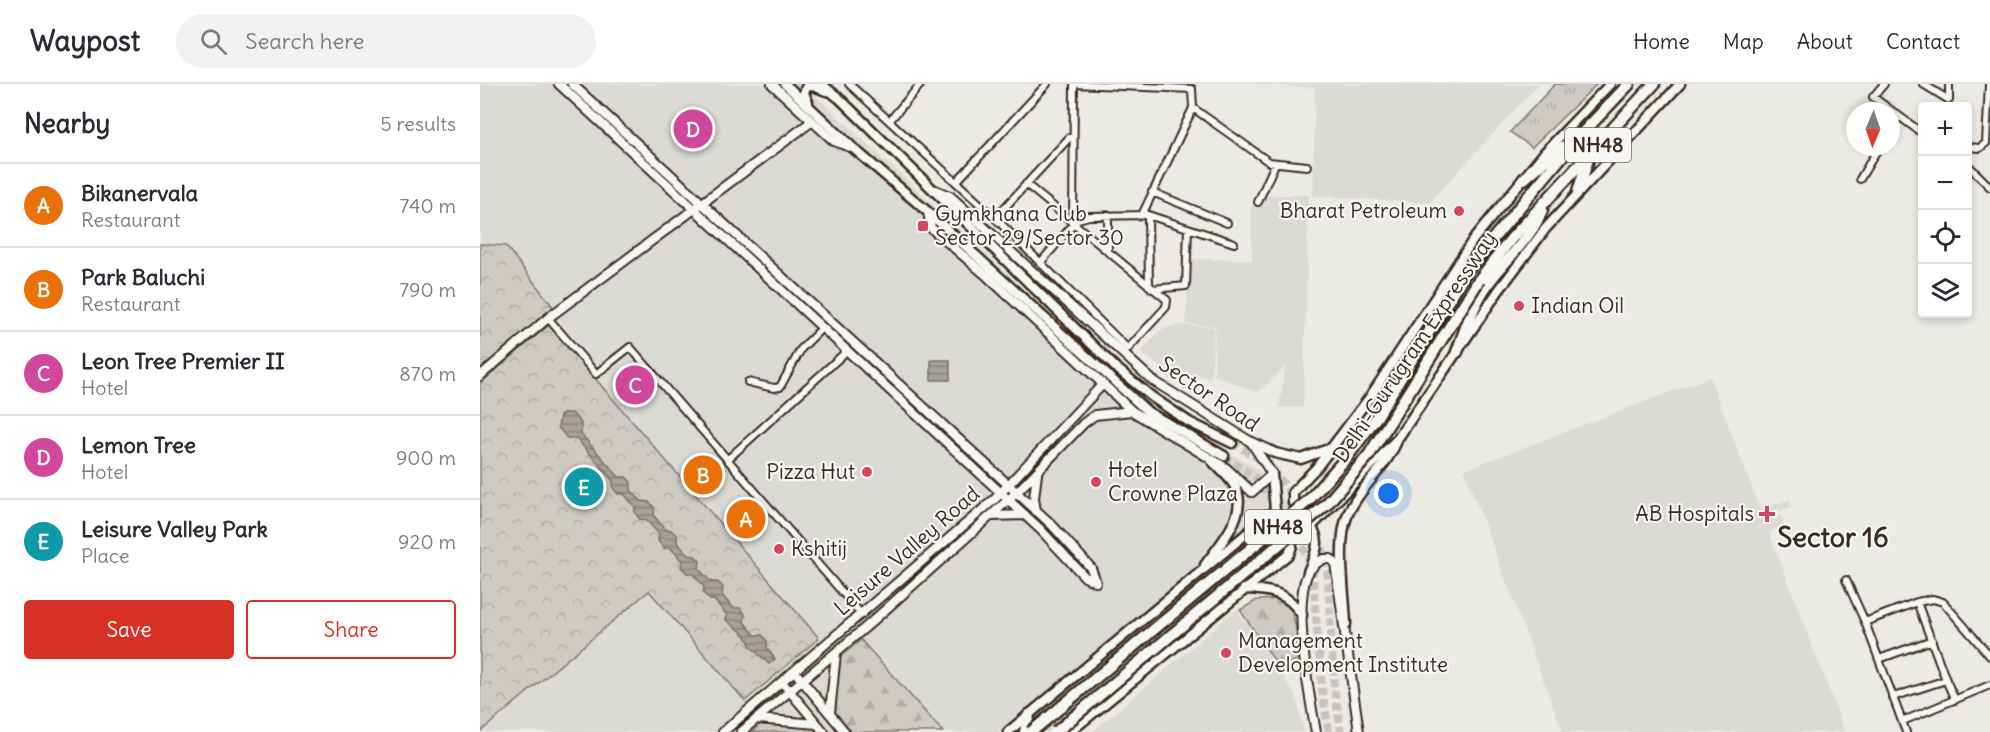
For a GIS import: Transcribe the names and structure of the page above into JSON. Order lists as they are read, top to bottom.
{
  "streets": {
    "highway": ["NH48", "Delhi-Gurugram Expressway"],
    "main road": ["Sector Road"],
    "street": ["Leisure Valley Road"]
  },
  "districts": ["Sector 16"],
  "places": {
    "other": [
      "Bharat Petroleum",
      "Indian Oil",
      "Pizza Hut",
      "Hotel Crowne Plaza",
      "Kshitij",
      "Management Development Institute"
    ],
    "transit": ["Gymkhana Club Sector 29/Sector 30"],
    "health": ["AB Hospitals"]
  },
  "north": "bottom",
  "page": {
    "header": "Waypost",
    "search": "Search here",
    "nav": [
      "Home",
      "Map",
      "About",
      "Contact"
    ],
    "heading": ["Nearby", "5 results"],
    "map_buttons": ["+", "−"],
    "pins": [
      "D",
      "C",
      "B",
      "E",
      "A"
    ],
    "list": [
      {
        "mark": "A",
        "name": "Bikanervala",
        "note": "Restaurant",
        "value": "740 m"
      },
      {
        "mark": "B",
        "name": "Park Baluchi",
        "note": "Restaurant",
        "value": "790 m"
      },
      {
        "mark": "C",
        "name": "Leon Tree Premier II",
        "note": "Hotel",
        "value": "870 m"
      },
      {
        "mark": "D",
        "name": "Lemon Tree",
        "note": "Hotel",
        "value": "900 m"
      },
      {
        "mark": "E",
        "name": "Leisure Valley Park",
        "note": "Place",
        "value": "920 m"
      }
    ],
    "buttons": ["Save", "Share"]
  }
}
